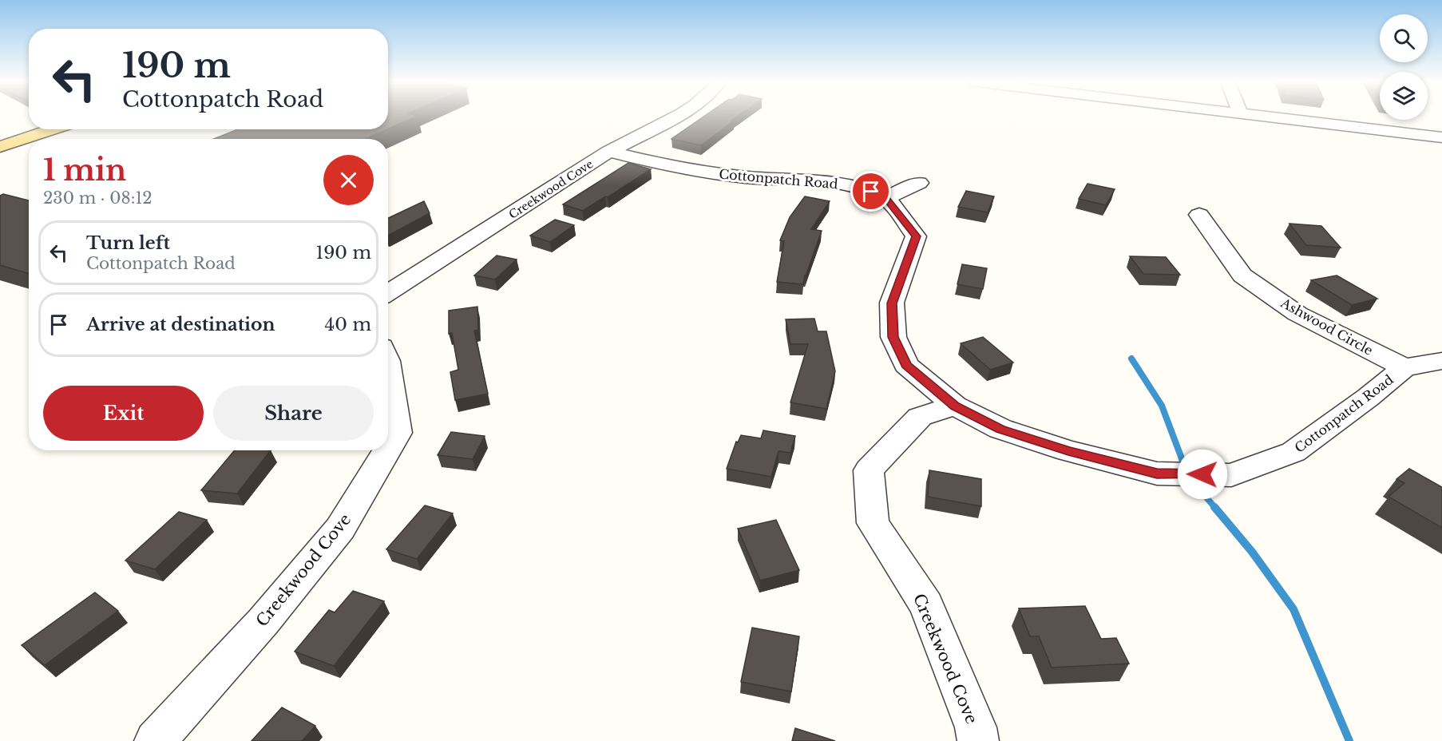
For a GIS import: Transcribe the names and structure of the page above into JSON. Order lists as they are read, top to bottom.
{
  "streets": {
    "street": ["Cottonpatch Road", "Creekwood Cove", "Ashwood Circle"]
  },
  "crossings": [
    ["Cottonpatch Road", "Creekwood Cove"],
    ["Cottonpatch Road", "Ashwood Circle"]
  ],
  "page": {
    "turn": ["190 m", "Cottonpatch Road"],
    "heading": ["1 min", "230 m · 08:12"],
    "list": [
      {
        "name": "Turn left",
        "note": "Cottonpatch Road",
        "value": "190 m"
      },
      {
        "name": "Arrive at destination",
        "value": "40 m"
      }
    ],
    "buttons": ["Exit", "Share"]
  }
}
